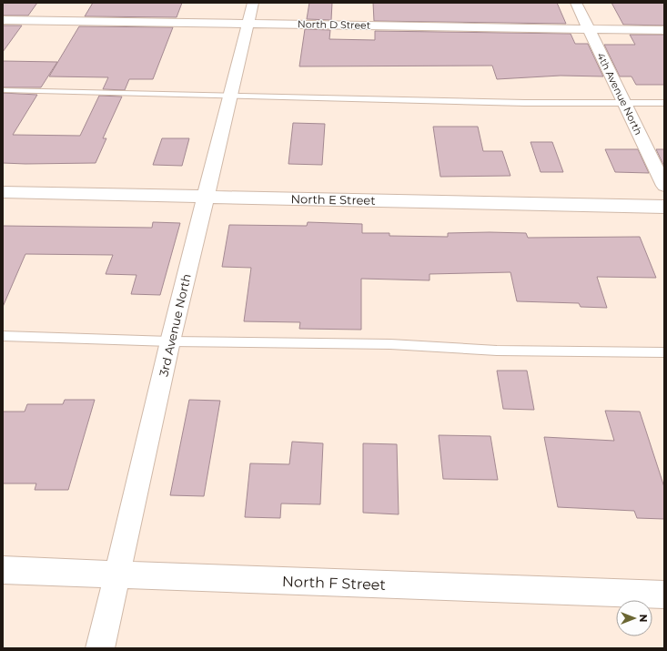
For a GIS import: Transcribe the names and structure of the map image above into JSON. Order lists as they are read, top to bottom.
{
  "streets": {
    "street": [
      "North D Street",
      "4th Avenue North",
      "North E Street",
      "3rd Avenue North",
      "North F Street"
    ]
  },
  "crossings": [
    ["North D Street", "4th Avenue North"],
    ["North D Street", "3rd Avenue North"],
    ["North E Street", "3rd Avenue North"],
    ["3rd Avenue North", "North F Street"]
  ],
  "north": "right"
}
